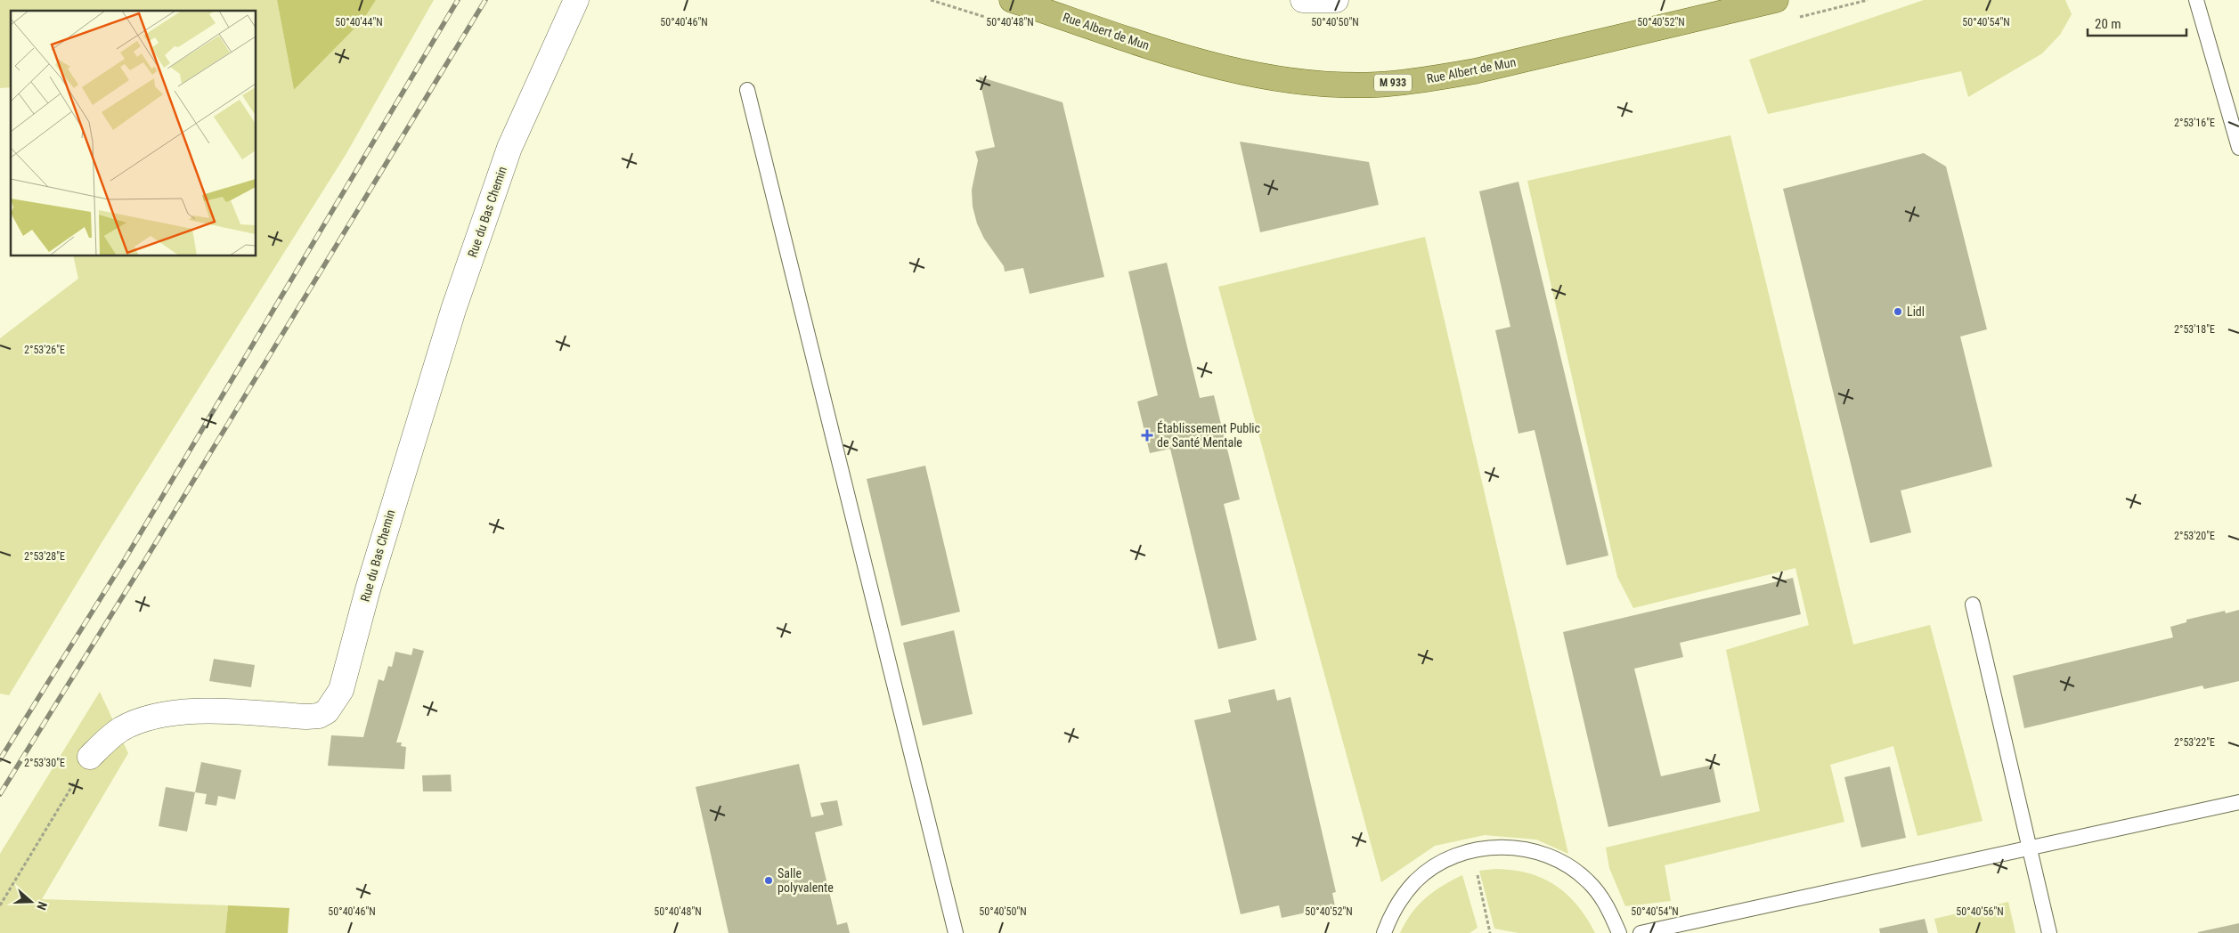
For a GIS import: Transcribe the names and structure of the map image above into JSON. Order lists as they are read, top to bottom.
{
  "streets": {
    "main road": ["Rue Albert de Mun", "M 933"],
    "street": ["Rue du Bas Chemin"]
  },
  "places": {
    "other": ["Lidl", "Salle polyvalente"],
    "health": ["Établissement Public de Santé Mentale"]
  },
  "scale_bar": "20 m",
  "north": "right",
  "coordinates": [
    "50°40'44\"N",
    "50°40'46\"N",
    "50°40'48\"N",
    "50°40'50\"N",
    "50°40'52\"N",
    "50°40'54\"N",
    "2°53'16\"E",
    "2°53'18\"E",
    "2°53'26\"E",
    "2°53'20\"E",
    "2°53'28\"E",
    "2°53'22\"E",
    "2°53'30\"E",
    "50°40'56\"N"
  ]
}
